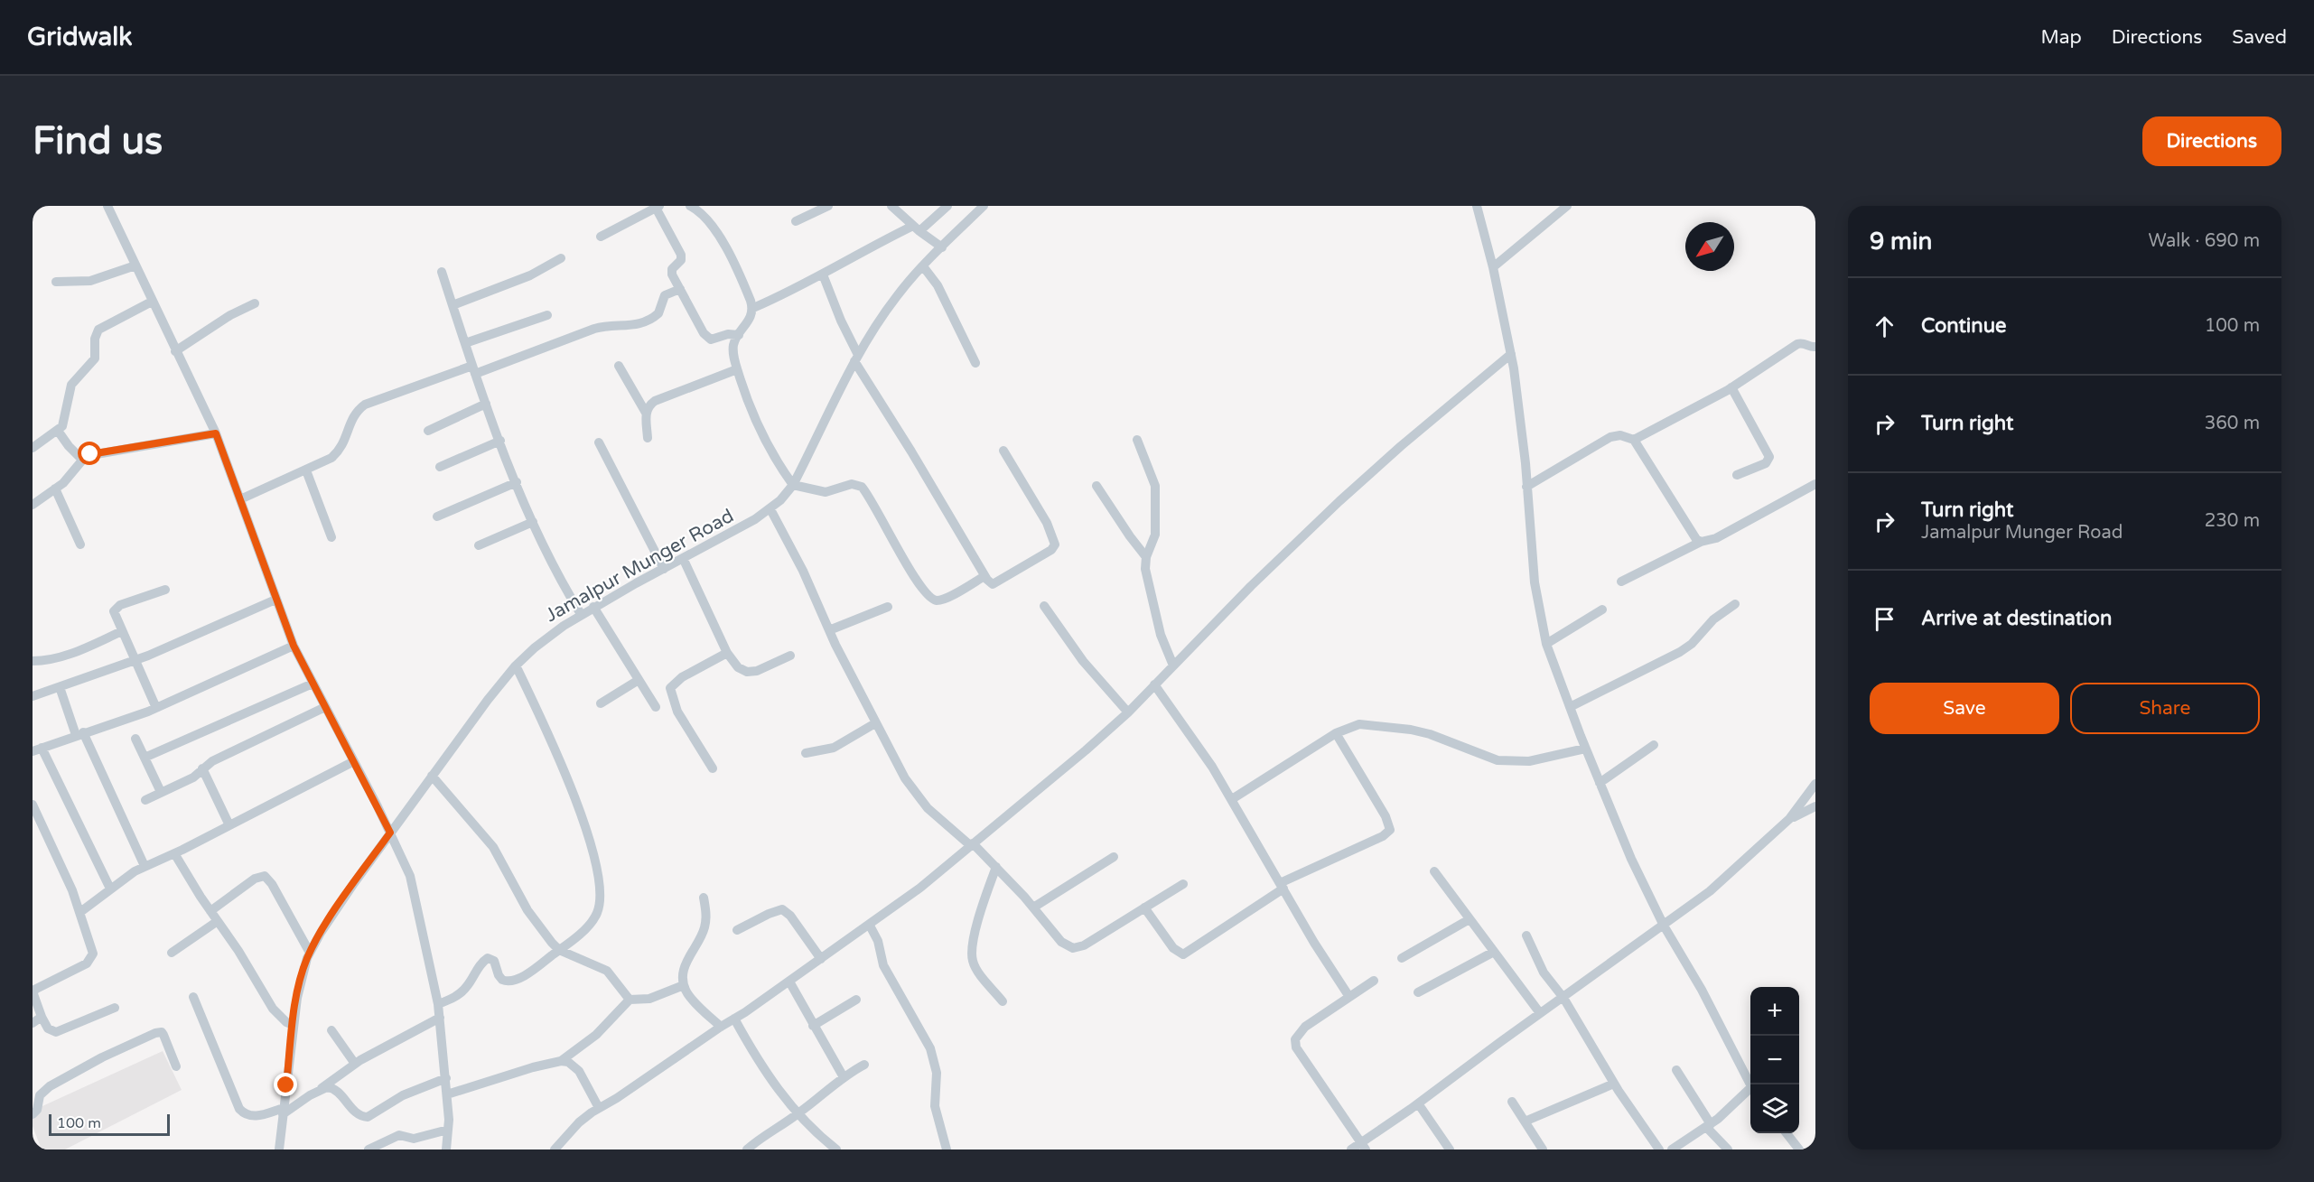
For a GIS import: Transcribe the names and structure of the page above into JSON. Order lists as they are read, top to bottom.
{
  "streets": {
    "street": ["Jamalpur Munger Road"]
  },
  "scale_bar": "100 m",
  "north": "bottom left",
  "page": {
    "header": "Gridwalk",
    "nav": ["Map", "Directions", "Saved"],
    "buttons": [
      "Directions",
      ["Save", "Share"]
    ],
    "title": "Find us",
    "heading": ["9 min", "Walk · 690 m"],
    "list": [
      ["Continue", "100 m"],
      ["Turn right", "360 m"],
      ["Turn right", "Jamalpur Munger Road", "230 m"],
      "Arrive at destination"
    ],
    "map_buttons": ["+", "−"],
    "scale": "100 m"
  }
}
